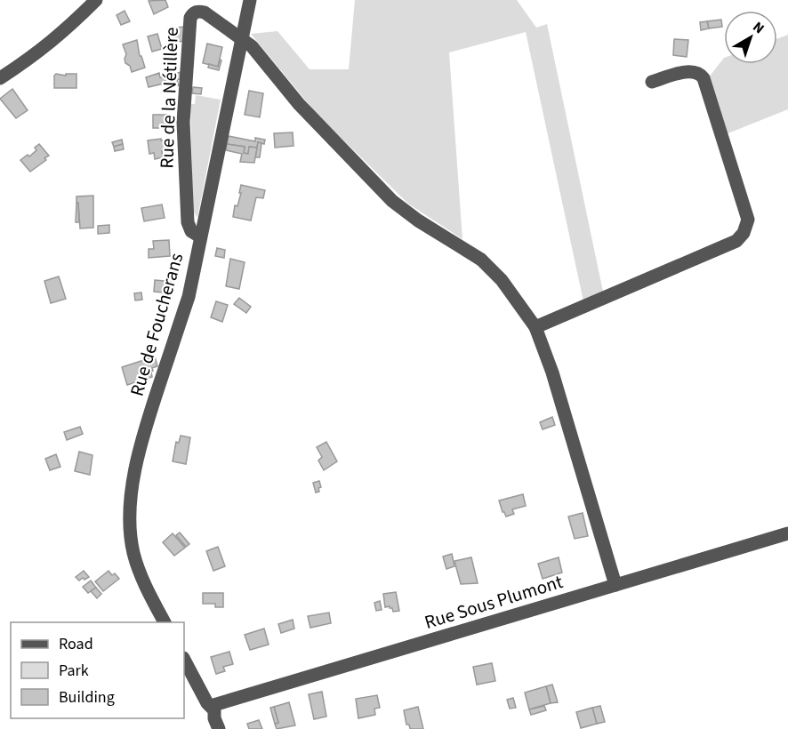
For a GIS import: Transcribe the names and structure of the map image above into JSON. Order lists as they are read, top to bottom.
{
  "streets": {
    "street": ["Rue de la Nétillère", "Rue de Foucherans", "Rue Sous Plumont"]
  },
  "crossings": [
    ["Rue de la Nétillère", "Rue de Foucherans"]
  ],
  "legend": ["Road", "Park", "Building"],
  "north": "top right"
}
